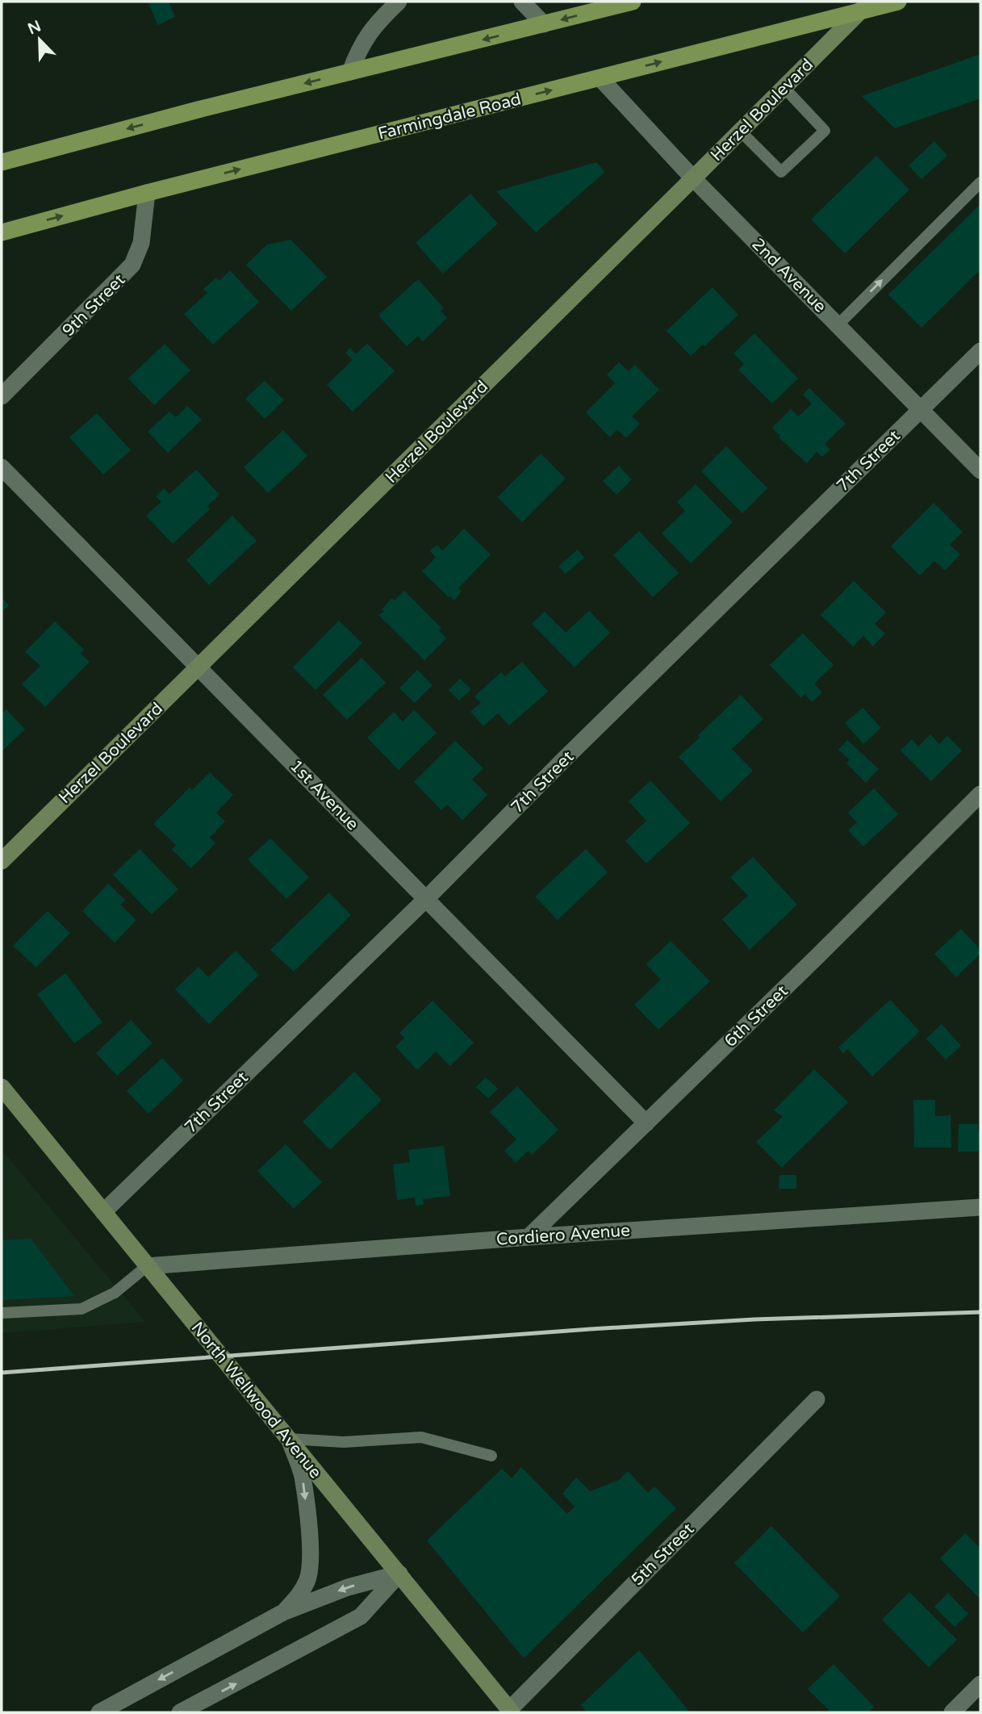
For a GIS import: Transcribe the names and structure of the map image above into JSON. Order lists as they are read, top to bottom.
{
  "streets": {
    "main road": ["Farmingdale Road"],
    "street": [
      "Herzel Boulevard",
      "2nd Avenue",
      "9th Street",
      "7th Street",
      "1st Avenue",
      "6th Street",
      "Cordiero Avenue",
      "North Wellwood Avenue",
      "5th Street"
    ]
  },
  "crossings": [
    ["Herzel Boulevard", "Farmingdale Road"],
    ["Herzel Boulevard", "2nd Avenue"],
    ["Herzel Boulevard", "1st Avenue"],
    ["Farmingdale Road", "2nd Avenue"],
    ["Farmingdale Road", "9th Street"],
    ["2nd Avenue", "7th Street"],
    ["7th Street", "1st Avenue"],
    ["7th Street", "North Wellwood Avenue"],
    ["1st Avenue", "6th Street"],
    ["6th Street", "Cordiero Avenue"],
    ["Cordiero Avenue", "North Wellwood Avenue"],
    ["North Wellwood Avenue", "5th Street"]
  ],
  "north": "top left"
}
